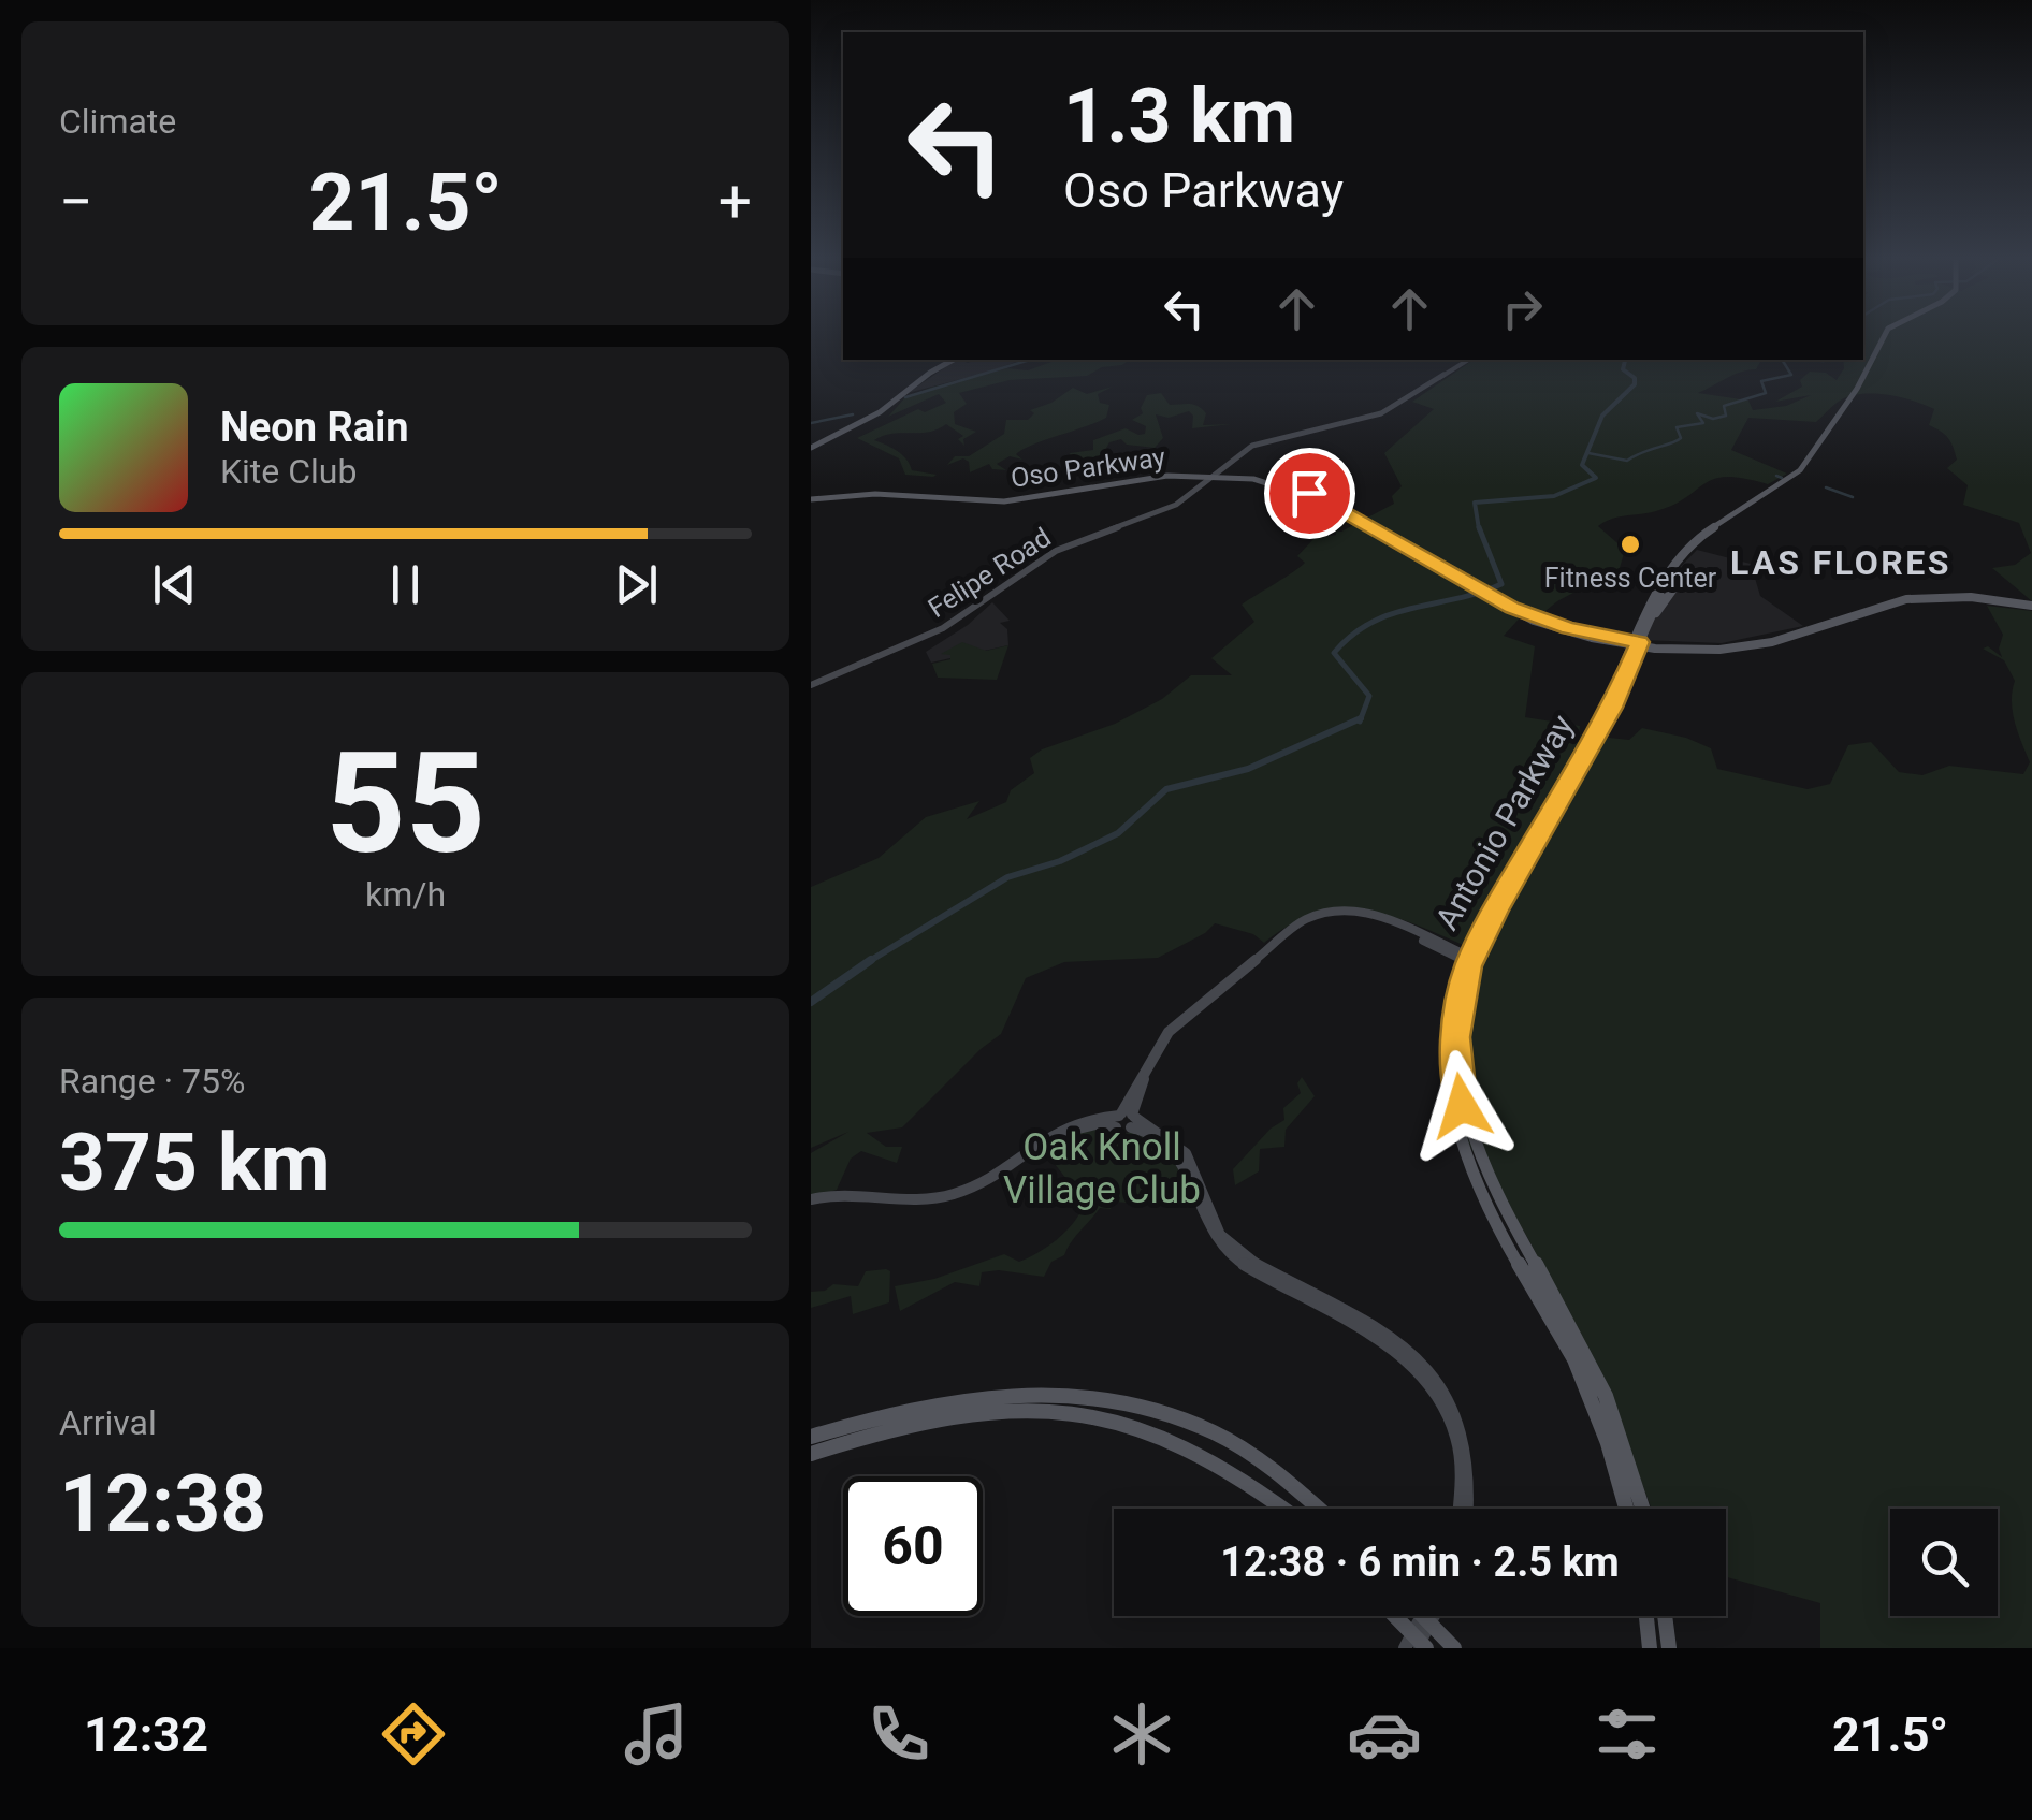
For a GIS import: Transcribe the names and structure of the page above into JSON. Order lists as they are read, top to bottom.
{
  "streets": {
    "main road": ["Oso Parkway", "Felipe Road", "Antonio Parkway"]
  },
  "crossings": [
    ["Oso Parkway", "Felipe Road"],
    ["Oso Parkway", "Antonio Parkway"]
  ],
  "districts": ["LAS FLORES"],
  "parks": ["Oak Knoll Village Club"],
  "places": ["Fitness Center"],
  "page": {
    "tile": [
      "Climate",
      ["55", "km/h"],
      ["Range · 75%", "375 km"],
      ["Arrival", "12:38"]
    ],
    "turn": ["1.3 km", "Oso Parkway"],
    "heat": ["−", "21.5°", "+"],
    "song": ["Neon Rain", "Kite Club"],
    "limit": "60",
    "trip": "12:38 · 6 min · 2.5 km",
    "tabs": ["12:32", "21.5°"]
  }
}
